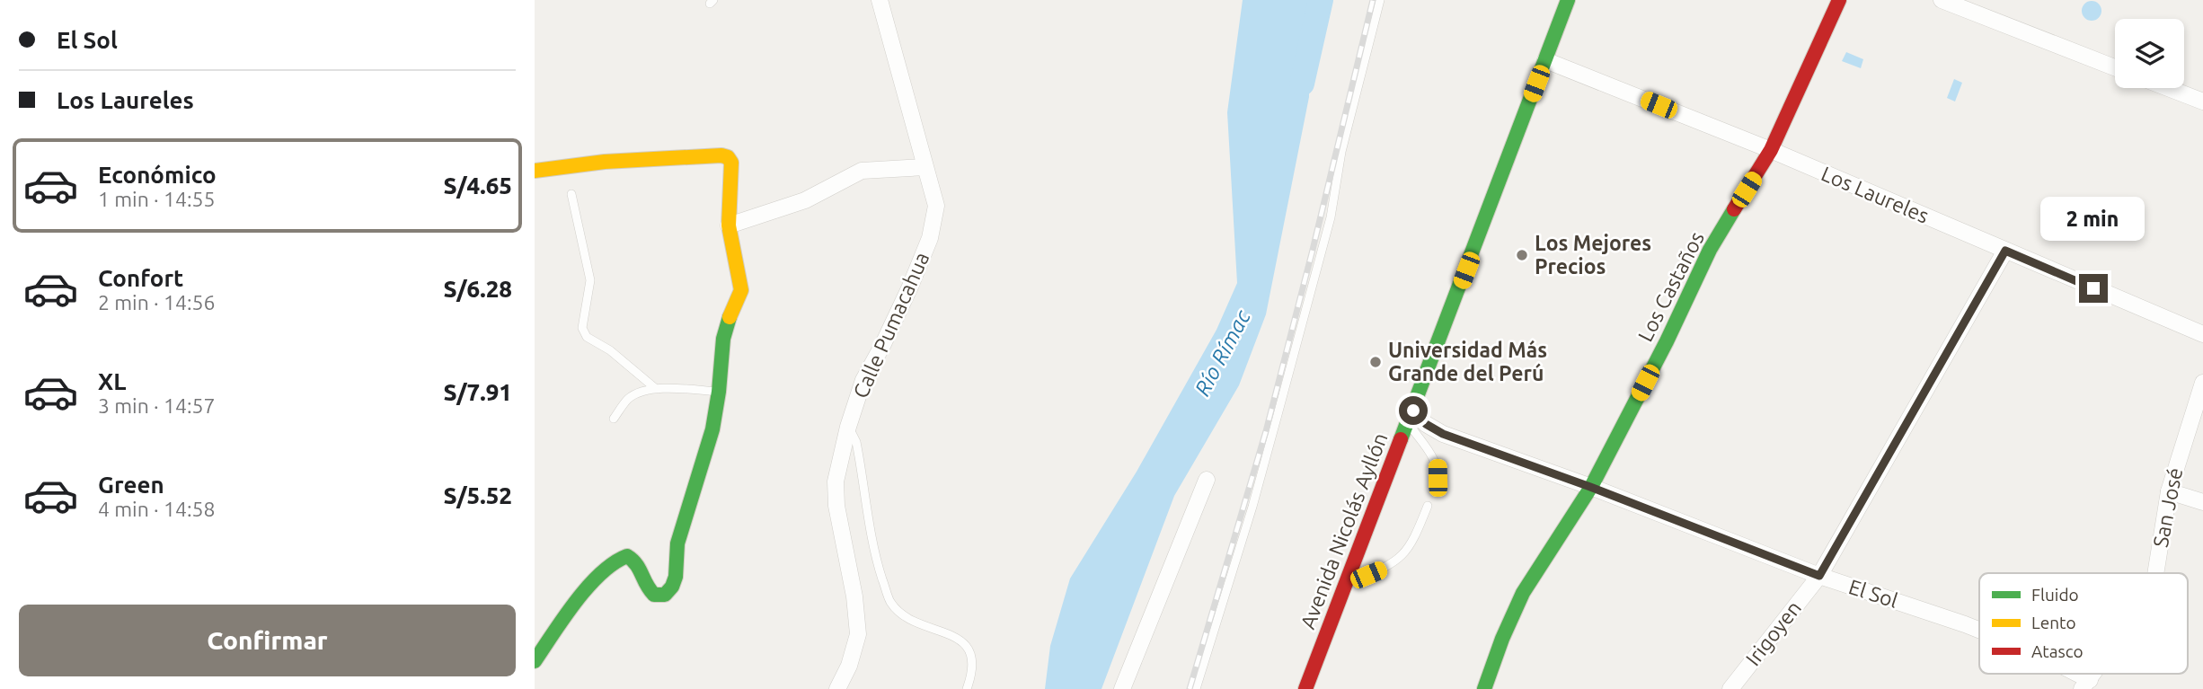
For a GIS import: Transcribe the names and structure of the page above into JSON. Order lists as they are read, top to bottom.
{
  "streets": {
    "main road": ["Los Castaños", "Avenida Nicolás Ayllón"],
    "street": [
      "Los Laureles",
      "Calle Pumacahua",
      "San José",
      "El Sol",
      "Irigoyen"
    ]
  },
  "crossings": [
    ["Los Laureles", "Los Castaños"],
    ["Los Laureles", "Avenida Nicolás Ayllón"],
    ["Los Laureles", "Irigoyen"],
    ["Los Castaños", "El Sol"],
    ["Avenida Nicolás Ayllón", "El Sol"],
    ["El Sol", "Irigoyen"]
  ],
  "water": ["Río Rímac"],
  "places": ["Los Mejores Precios", "Universidad Más Grande del Perú"],
  "legend": ["Fluido", "Lento", "Atasco"],
  "page": {
    "banner": ["El Sol", "Los Laureles"],
    "list": [
      {
        "name": "Económico",
        "note": "1 min · 14:55",
        "value": "S/4.65"
      },
      {
        "name": "Confort",
        "note": "2 min · 14:56",
        "value": "S/6.28"
      },
      {
        "name": "XL",
        "note": "3 min · 14:57",
        "value": "S/7.91"
      },
      {
        "name": "Green",
        "note": "4 min · 14:58",
        "value": "S/5.52"
      }
    ],
    "bubble": "2 min",
    "buttons": "Confirmar"
  }
}
